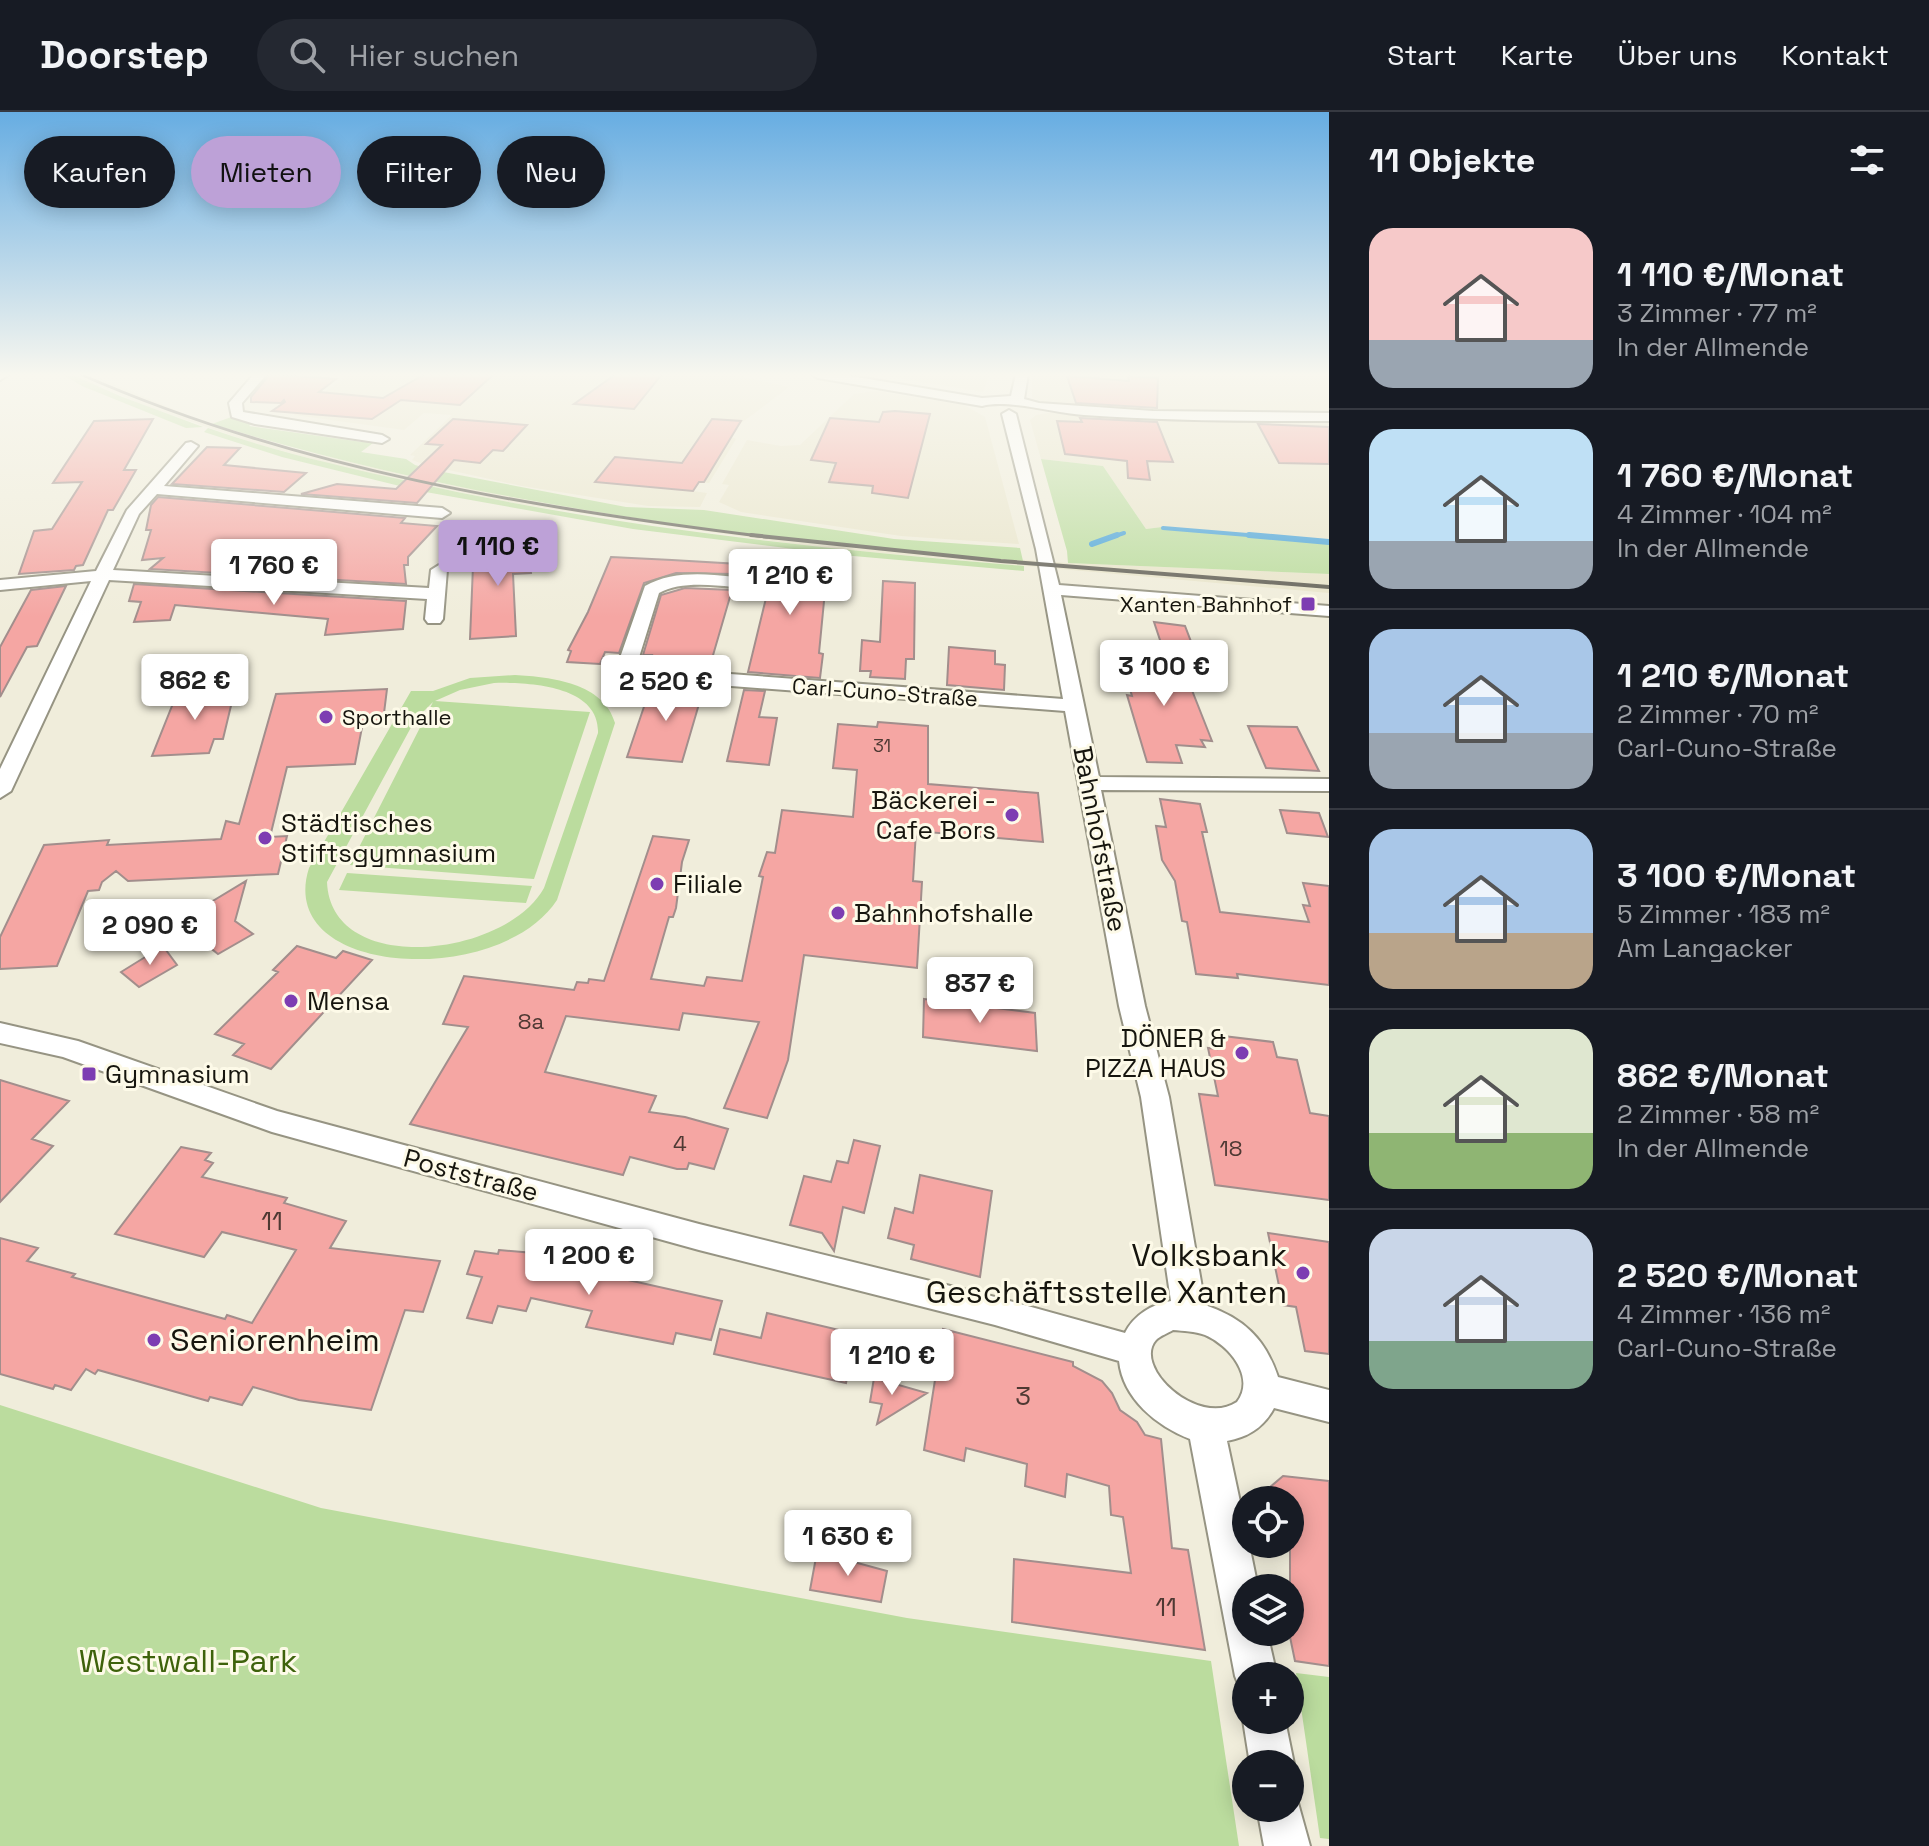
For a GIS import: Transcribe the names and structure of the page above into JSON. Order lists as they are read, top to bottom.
{
  "streets": {
    "street": ["Carl-Cuno-Straße", "Bahnhofstraße", "Poststraße"]
  },
  "crossings": [
    ["Carl-Cuno-Straße", "Bahnhofstraße"],
    ["Bahnhofstraße", "Poststraße"]
  ],
  "parks": ["Westwall-Park"],
  "places": {
    "transit": ["Xanten Bahnhof", "Gymnasium"],
    "other": [
      "Sporthalle",
      "Bäckerei - Cafe Bors",
      "Städtisches Stiftsgymnasium",
      "Filiale",
      "Bahnhofshalle",
      "Mensa",
      "DÖNER & PIZZA HAUS",
      "Volksbank Geschäftsstelle Xanten",
      "Seniorenheim"
    ]
  },
  "house_numbers": [
    "31",
    "8a",
    "4",
    "18",
    "11",
    "3",
    "11"
  ],
  "page": {
    "header": "Doorstep",
    "search": "Hier suchen",
    "nav": [
      "Start",
      "Karte",
      "Über uns",
      "Kontakt"
    ],
    "heading": "11 Objekte",
    "chip": [
      "Kaufen",
      "Mieten",
      "Filter",
      "Neu"
    ],
    "list": [
      {
        "name": "1 110 €/Monat",
        "note": "3 Zimmer · 77 m² · In der Allmende"
      },
      {
        "name": "1 760 €/Monat",
        "note": "4 Zimmer · 104 m² · In der Allmende"
      },
      {
        "name": "1 210 €/Monat",
        "note": "2 Zimmer · 70 m² · Carl-Cuno-Straße"
      },
      {
        "name": "3 100 €/Monat",
        "note": "5 Zimmer · 183 m² · Am Langacker"
      },
      {
        "name": "862 €/Monat",
        "note": "2 Zimmer · 58 m² · In der Allmende"
      },
      {
        "name": "2 520 €/Monat",
        "note": "4 Zimmer · 136 m² · Carl-Cuno-Straße"
      }
    ],
    "price": [
      "1 110 €",
      "1 760 €",
      "1 210 €",
      "3 100 €",
      "862 €",
      "2 520 €",
      "2 090 €",
      "837 €",
      "1 200 €",
      "1 210 €",
      "1 630 €"
    ],
    "map_buttons": ["+", "−"]
  }
}
